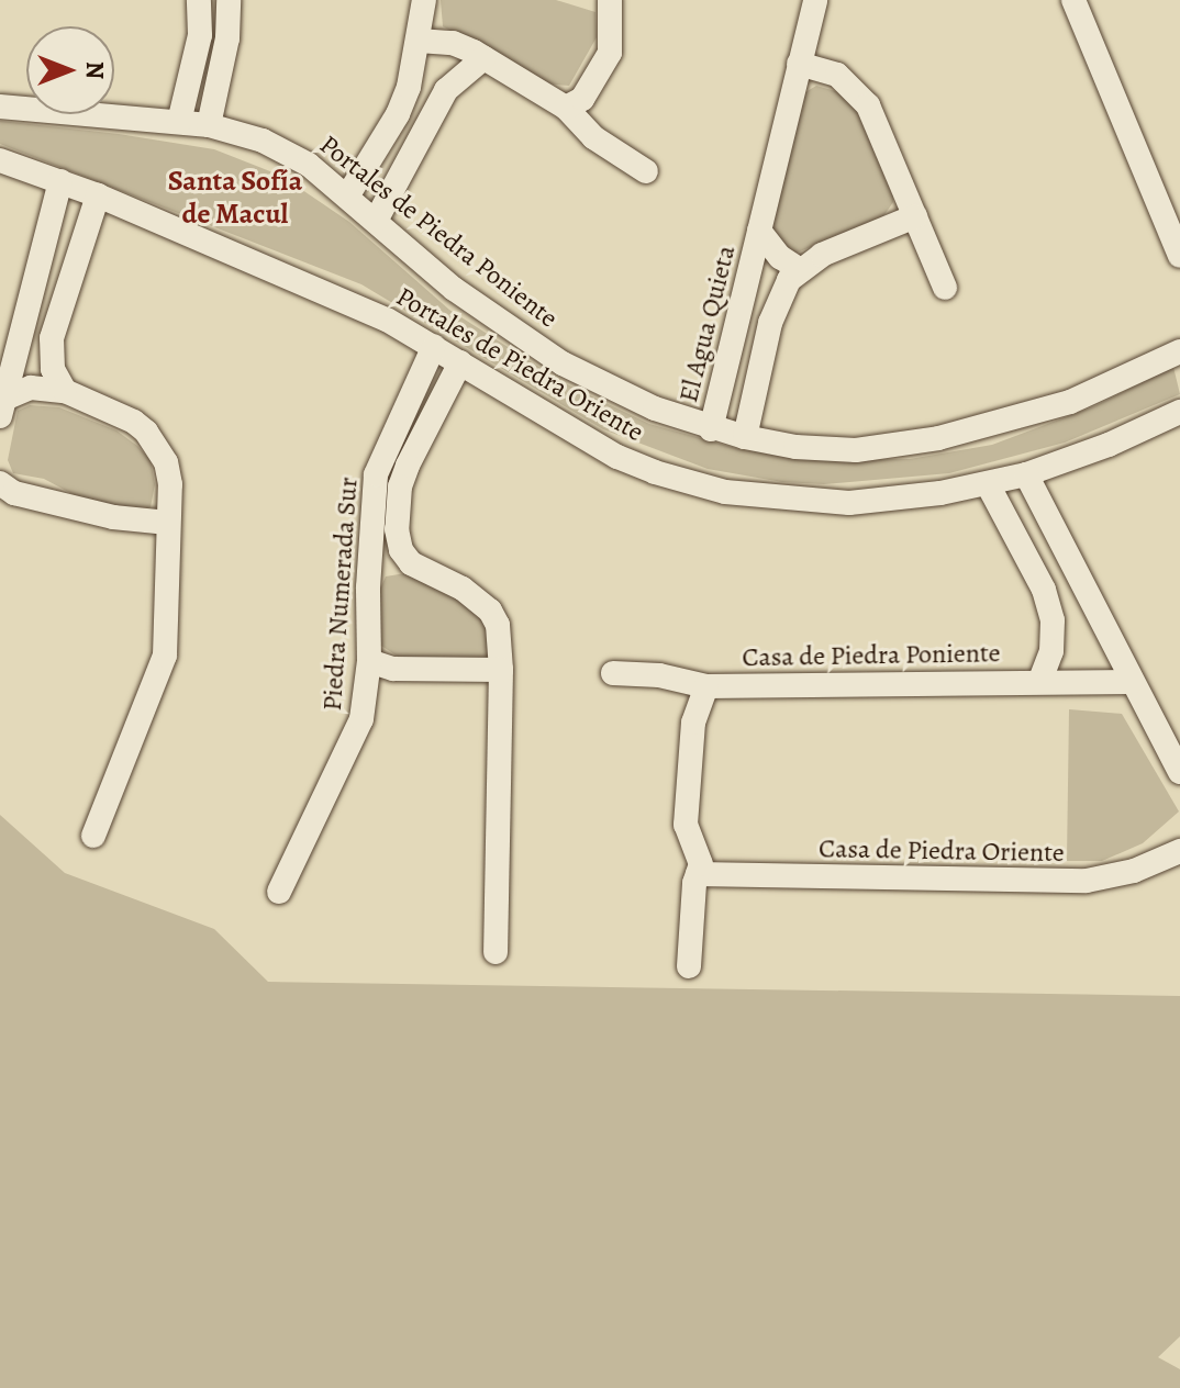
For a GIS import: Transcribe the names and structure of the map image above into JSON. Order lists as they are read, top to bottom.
{
  "streets": {
    "street": [
      "Portales de Piedra Poniente",
      "El Agua Quieta",
      "Portales de Piedra Oriente",
      "Piedra Numerada Sur",
      "Casa de Piedra Poniente",
      "Casa de Piedra Oriente"
    ]
  },
  "crossings": [
    ["Portales de Piedra Poniente", "El Agua Quieta"],
    ["Portales de Piedra Oriente", "Piedra Numerada Sur"]
  ],
  "districts": ["Santa Sofía de Macul"],
  "north": "right"
}
